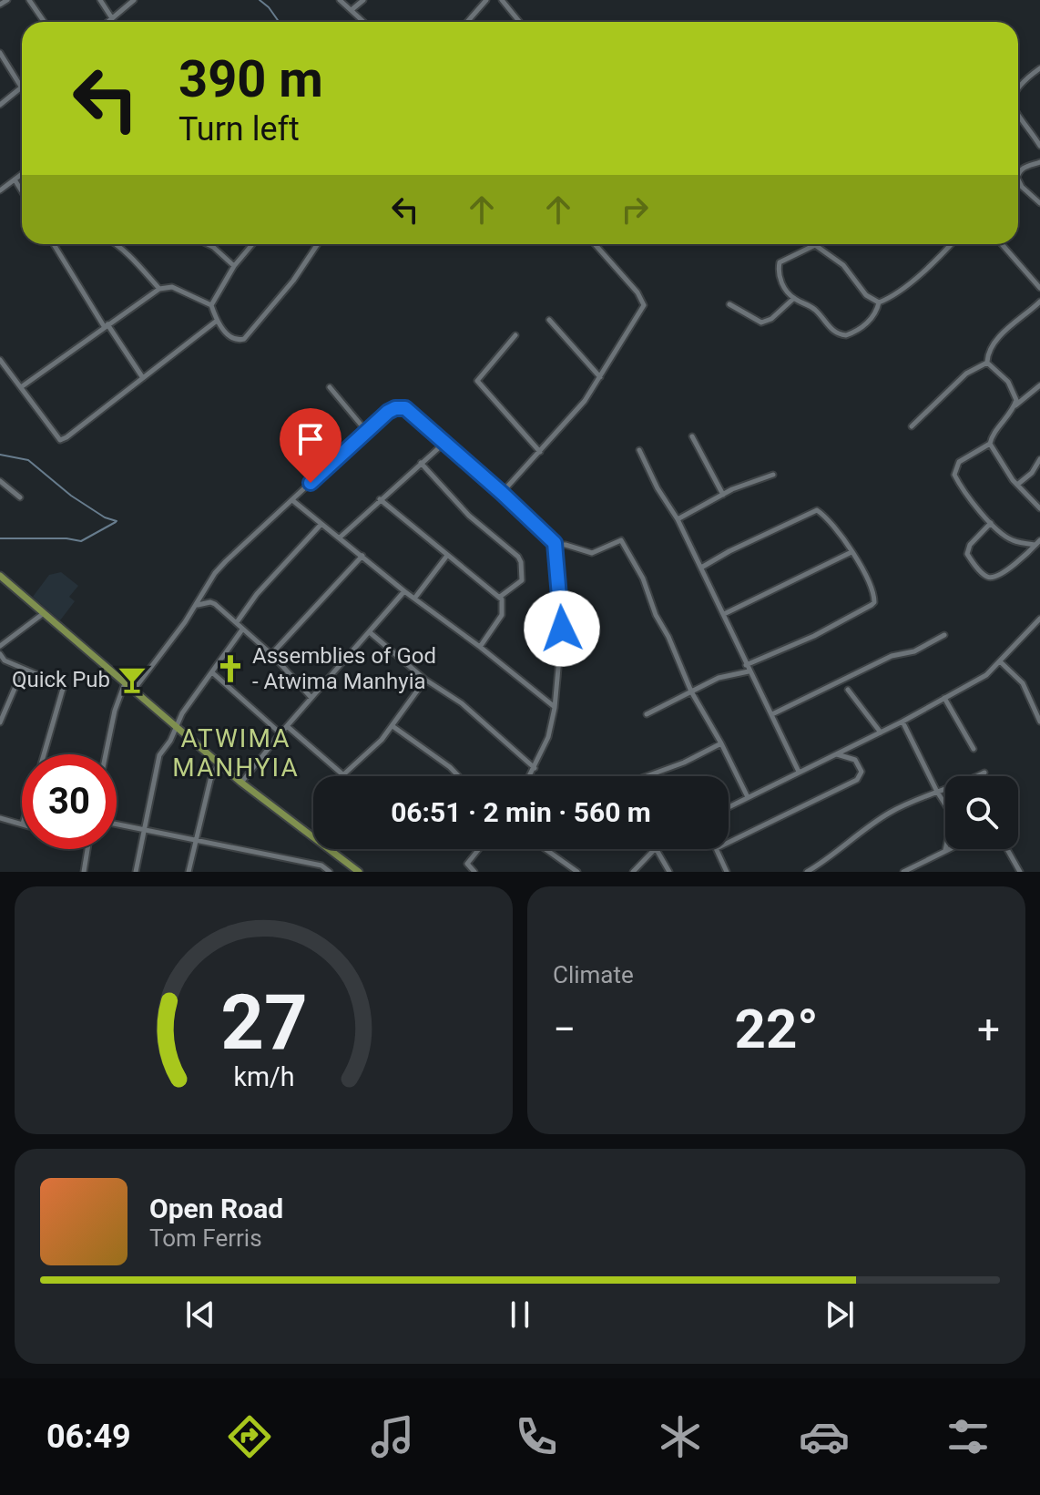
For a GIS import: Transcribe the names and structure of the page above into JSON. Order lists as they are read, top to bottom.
{
  "districts": ["ATWIMA MANHYIA"],
  "places": {
    "church": ["Assemblies of God - Atwima Manhyia"],
    "bar": ["Quick Pub"]
  },
  "page": {
    "turn": ["390 m", "Turn left"],
    "limit": "30",
    "trip": "06:51 · 2 min · 560 m",
    "tile": "Climate",
    "heat": ["−", "22°", "+"],
    "song": ["Open Road", "Tom Ferris"],
    "tabs": "06:49",
    "gauge": ["27", "km/h"]
  }
}
